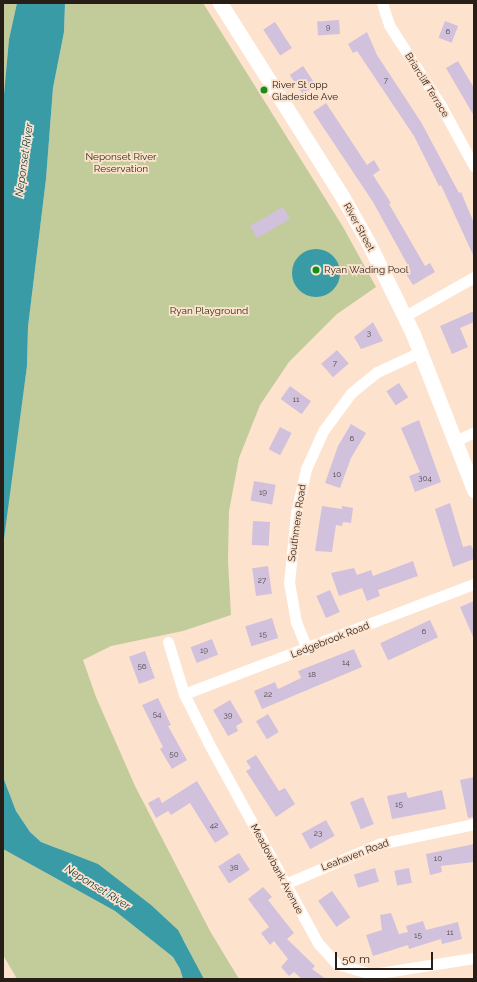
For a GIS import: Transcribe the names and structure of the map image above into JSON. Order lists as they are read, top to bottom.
{
  "streets": {
    "main road": ["River Street"],
    "street": [
      "Briarcliff Terrace",
      "Southmere Road",
      "Ledgebrook Road",
      "Leahaven Road",
      "Meadowbank Avenue"
    ]
  },
  "crossings": [
    ["River Street", "Southmere Road"],
    ["Southmere Road", "Ledgebrook Road"],
    ["Ledgebrook Road", "Meadowbank Avenue"],
    ["Leahaven Road", "Meadowbank Avenue"]
  ],
  "water": ["Neponset River"],
  "parks": ["Neponset River Reservation", "Ryan Playground"],
  "places": ["River St opp Gladeside Ave", "Ryan Wading Pool"],
  "house_numbers": [
    "9",
    "6",
    "7",
    "3",
    "7",
    "11",
    "6",
    "10",
    "304",
    "19",
    "27",
    "6",
    "15",
    "19",
    "14",
    "56",
    "18",
    "22",
    "54",
    "39",
    "50",
    "15",
    "42",
    "23",
    "10",
    "38",
    "11",
    "15"
  ],
  "scale_bar": "50 m"
}
